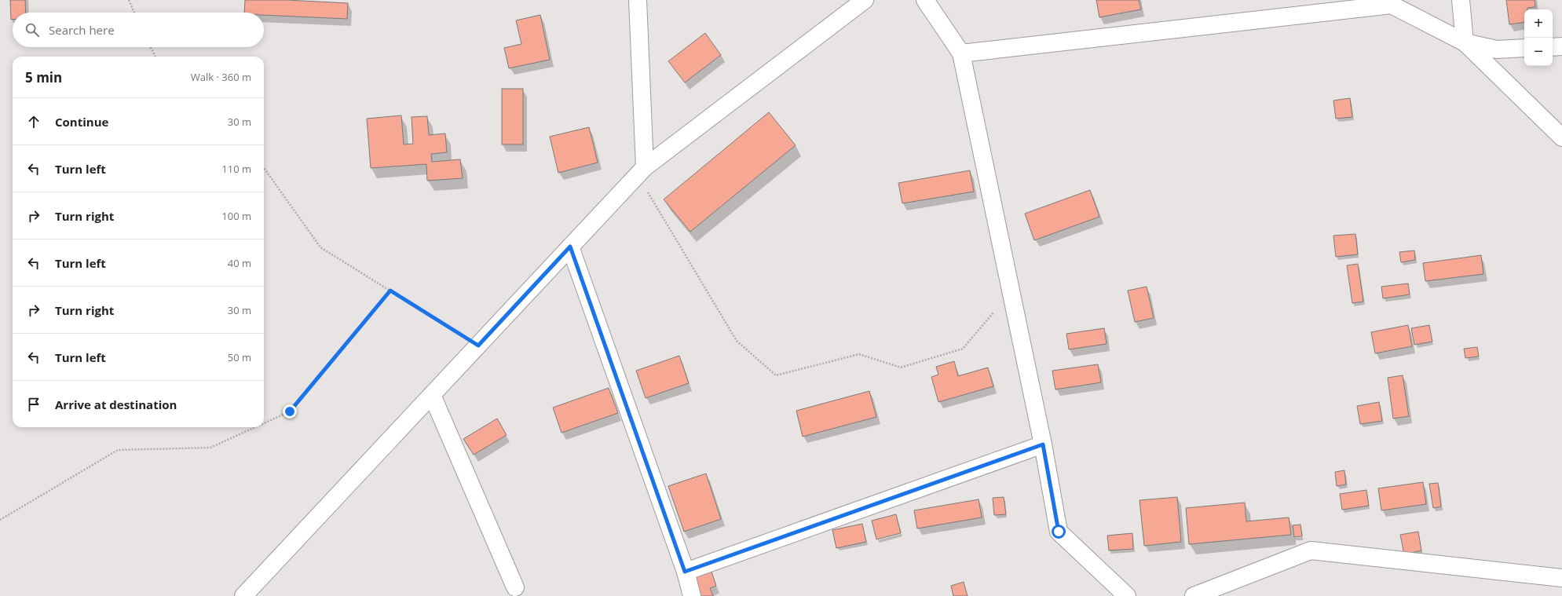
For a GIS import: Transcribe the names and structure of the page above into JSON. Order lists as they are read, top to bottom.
{
  "page": {
    "map_buttons": ["+", "−"],
    "search": "Search here",
    "heading": ["5 min", "Walk · 360 m"],
    "list": [
      ["Continue", "30 m"],
      ["Turn left", "110 m"],
      ["Turn right", "100 m"],
      ["Turn left", "40 m"],
      ["Turn right", "30 m"],
      ["Turn left", "50 m"],
      "Arrive at destination"
    ]
  }
}
